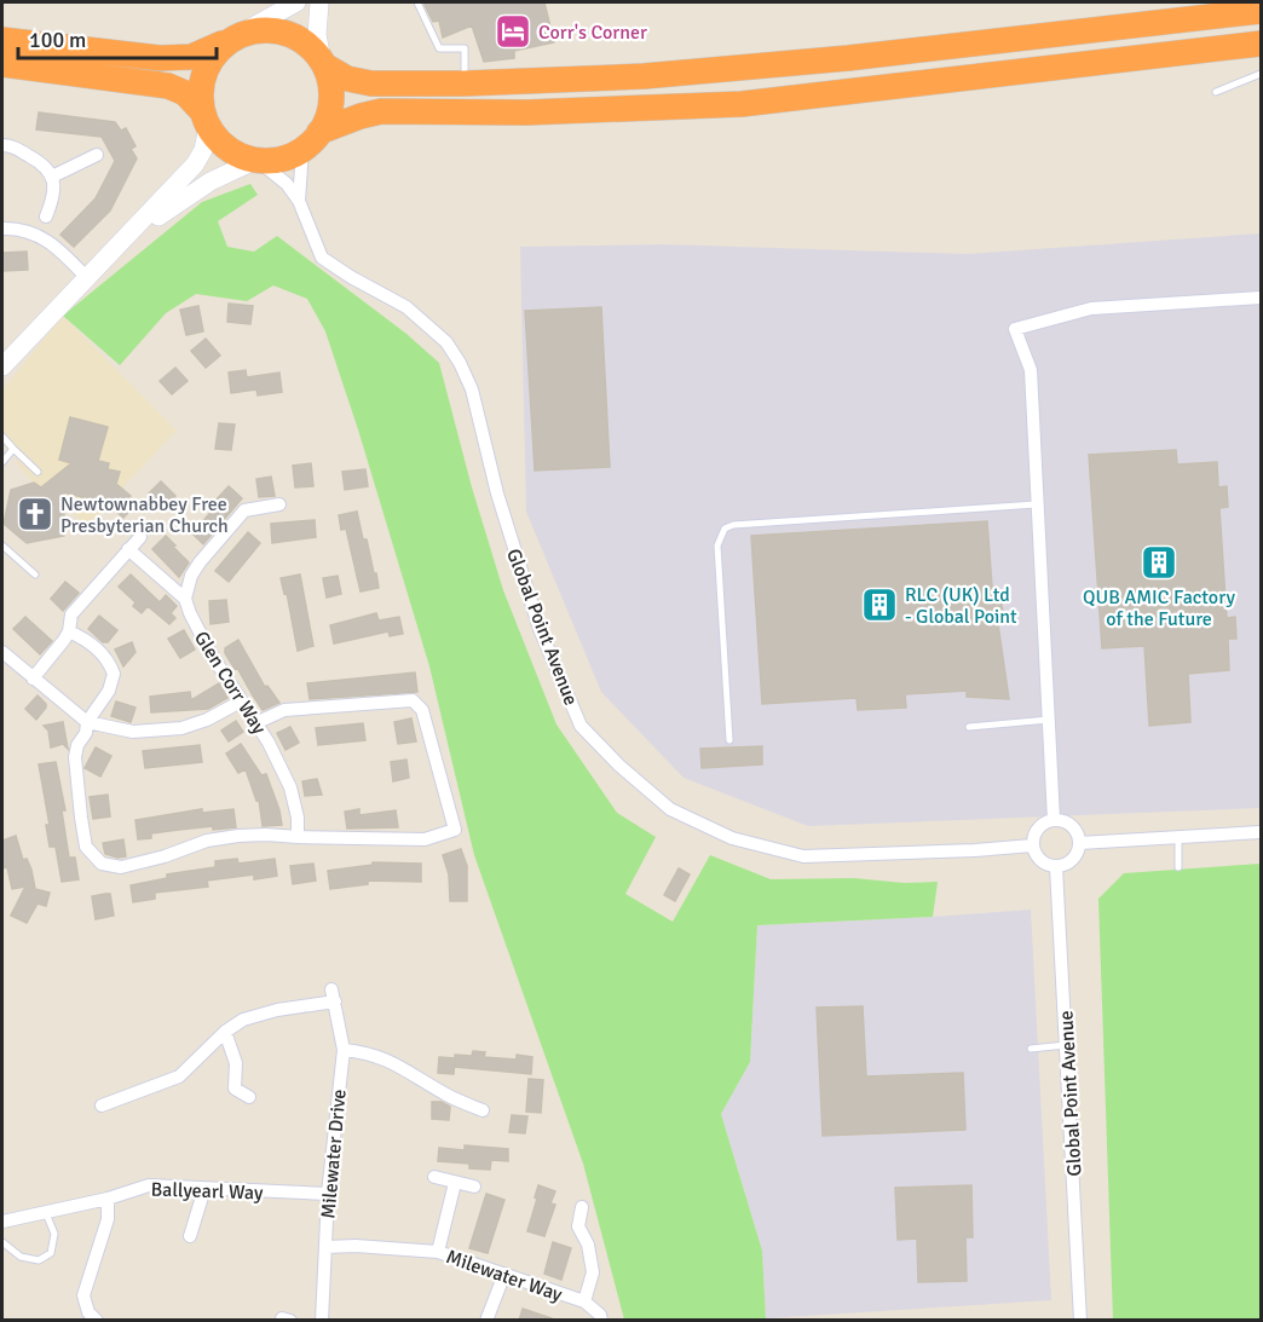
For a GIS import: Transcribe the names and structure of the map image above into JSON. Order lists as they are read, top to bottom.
{
  "streets": {
    "street": [
      "Global Point Avenue",
      "Glen Corr Way",
      "Milewater Drive",
      "Ballyearl Way",
      "Milewater Way"
    ]
  },
  "crossings": [
    ["Milewater Drive", "Ballyearl Way"],
    ["Milewater Drive", "Milewater Way"]
  ],
  "places": {
    "hotel": ["Corr's Corner"],
    "church": ["Newtownabbey Free Presbyterian Church"],
    "building": ["QUB AMIC Factory of the Future", "RLC (UK) Ltd - Global Point"]
  },
  "scale_bar": "100 m"
}
